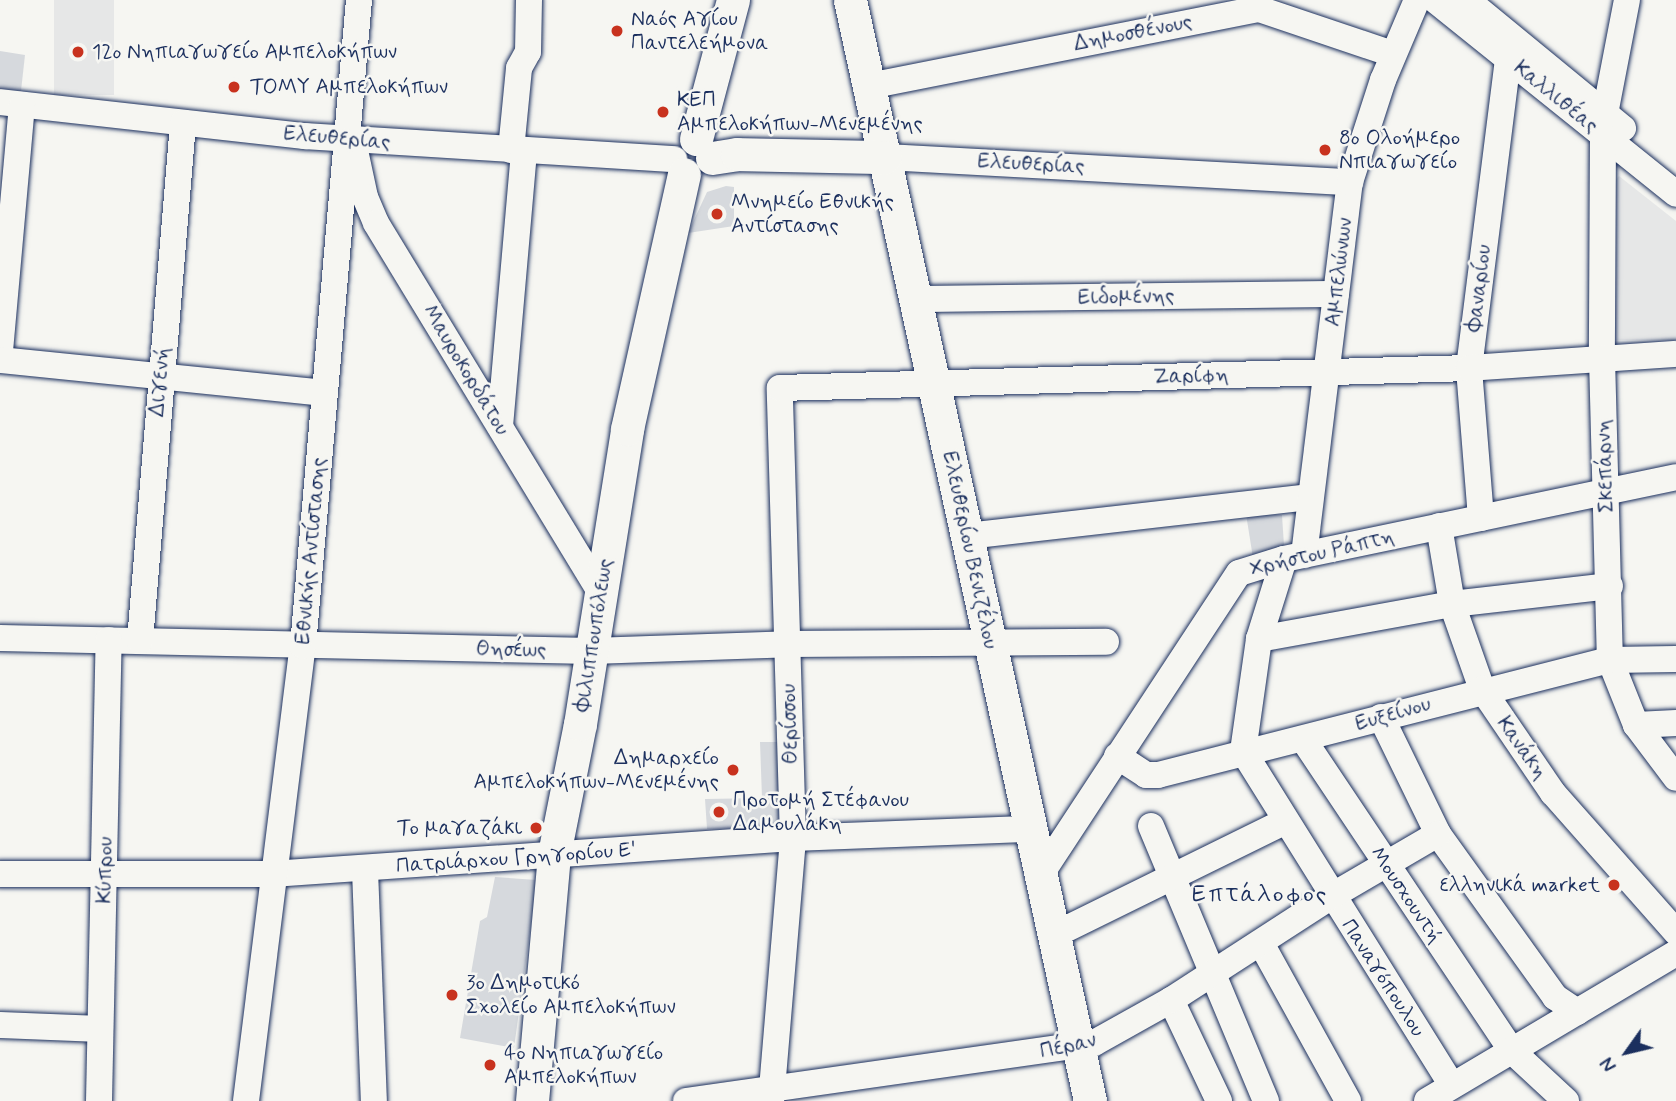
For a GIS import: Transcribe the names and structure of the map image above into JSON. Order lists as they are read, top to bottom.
{
  "streets": {
    "main road": ["Ελευθερίας", "Ελευθερίου Βενιζέλου", "Φιλιππουπόλεως"],
    "street": [
      "Δημοσθένους",
      "Καλλιθέας",
      "Αμπελώνων",
      "Φαναρίου",
      "Ειδομένης",
      "Μαυροκορδάτου",
      "Ζαρίφη",
      "Διγενή",
      "Σκεπάρνη",
      "Εθνικής Αντίστασης",
      "Χρήστου Ράπτη",
      "Θησέως",
      "Ευξείνου",
      "Θερίσσου",
      "Κανάκη",
      "Πατριάρχου Γρηγορίου Ε'",
      "Κύπρου",
      "Μουσχουντή",
      "Παναγόπουλου",
      "Πέραν"
    ]
  },
  "crossings": [
    ["Δημοσθένους", "Αμπελώνων"],
    ["Δημοσθένους", "Ελευθερίου Βενιζέλου"],
    ["Καλλιθέας", "Φαναρίου"],
    ["Καλλιθέας", "Σκεπάρνη"],
    ["Ελευθερίας", "Αμπελώνων"],
    ["Ελευθερίας", "Μαυροκορδάτου"],
    ["Ελευθερίας", "Διγενή"],
    ["Ελευθερίας", "Ελευθερίου Βενιζέλου"],
    ["Ελευθερίας", "Εθνικής Αντίστασης"],
    ["Ελευθερίας", "Φιλιππουπόλεως"],
    ["Αμπελώνων", "Ειδομένης"],
    ["Αμπελώνων", "Ζαρίφη"],
    ["Αμπελώνων", "Χρήστου Ράπτη"],
    ["Φαναρίου", "Ζαρίφη"],
    ["Φαναρίου", "Χρήστου Ράπτη"],
    ["Ειδομένης", "Ελευθερίου Βενιζέλου"],
    ["Μαυροκορδάτου", "Εθνικής Αντίστασης"],
    ["Μαυροκορδάτου", "Φιλιππουπόλεως"],
    ["Ζαρίφη", "Σκεπάρνη"],
    ["Ζαρίφη", "Ελευθερίου Βενιζέλου"],
    ["Ζαρίφη", "Θερίσσου"],
    ["Διγενή", "Θησέως"],
    ["Σκεπάρνη", "Χρήστου Ράπτη"],
    ["Σκεπάρνη", "Ευξείνου"],
    ["Ελευθερίου Βενιζέλου", "Χρήστου Ράπτη"],
    ["Ελευθερίου Βενιζέλου", "Θησέως"],
    ["Ελευθερίου Βενιζέλου", "Πατριάρχου Γρηγορίου Ε'"],
    ["Ελευθερίου Βενιζέλου", "Πέραν"],
    ["Εθνικής Αντίστασης", "Θησέως"],
    ["Εθνικής Αντίστασης", "Πατριάρχου Γρηγορίου Ε'"],
    ["Χρήστου Ράπτη", "Ευξείνου"],
    ["Χρήστου Ράπτη", "Κανάκη"],
    ["Φιλιππουπόλεως", "Θησέως"],
    ["Φιλιππουπόλεως", "Πατριάρχου Γρηγορίου Ε'"],
    ["Θησέως", "Θερίσσου"],
    ["Θησέως", "Κύπρου"],
    ["Ευξείνου", "Κανάκη"],
    ["Ευξείνου", "Μουσχουντή"],
    ["Ευξείνου", "Παναγόπουλου"],
    ["Θερίσσου", "Πατριάρχου Γρηγορίου Ε'"],
    ["Θερίσσου", "Πέραν"],
    ["Πατριάρχου Γρηγορίου Ε'", "Κύπρου"],
    ["Μουσχουντή", "Πέραν"],
    ["Παναγόπουλου", "Πέραν"]
  ],
  "districts": ["Επτάλοφος"],
  "places": [
    "Ναός Αγίου Παντελεήμονα",
    "12o Νηπιαγωγείο Αμπελοκήπων",
    "ΤΟΜΥ Αμπελοκήπων",
    "ΚΕΠ Αμπελοκήπων-Μενεμένης",
    "8o Ολοήμερο Νπιαγωγείο",
    "Μνημείο Εθνικής Αντίστασης",
    "Δημαρχείο Αμπελοκήπων-Μενεμένης",
    "Προτομή Στέφανου Δαμουλάκη",
    "Το μαγαζάκι",
    "ελληνικά market",
    "3ο Δημοτικό Σχολείο Αμπελοκήπων",
    "4ο Νηπιαγωγείο Αμπελοκήπων"
  ],
  "north": "bottom left"
}
